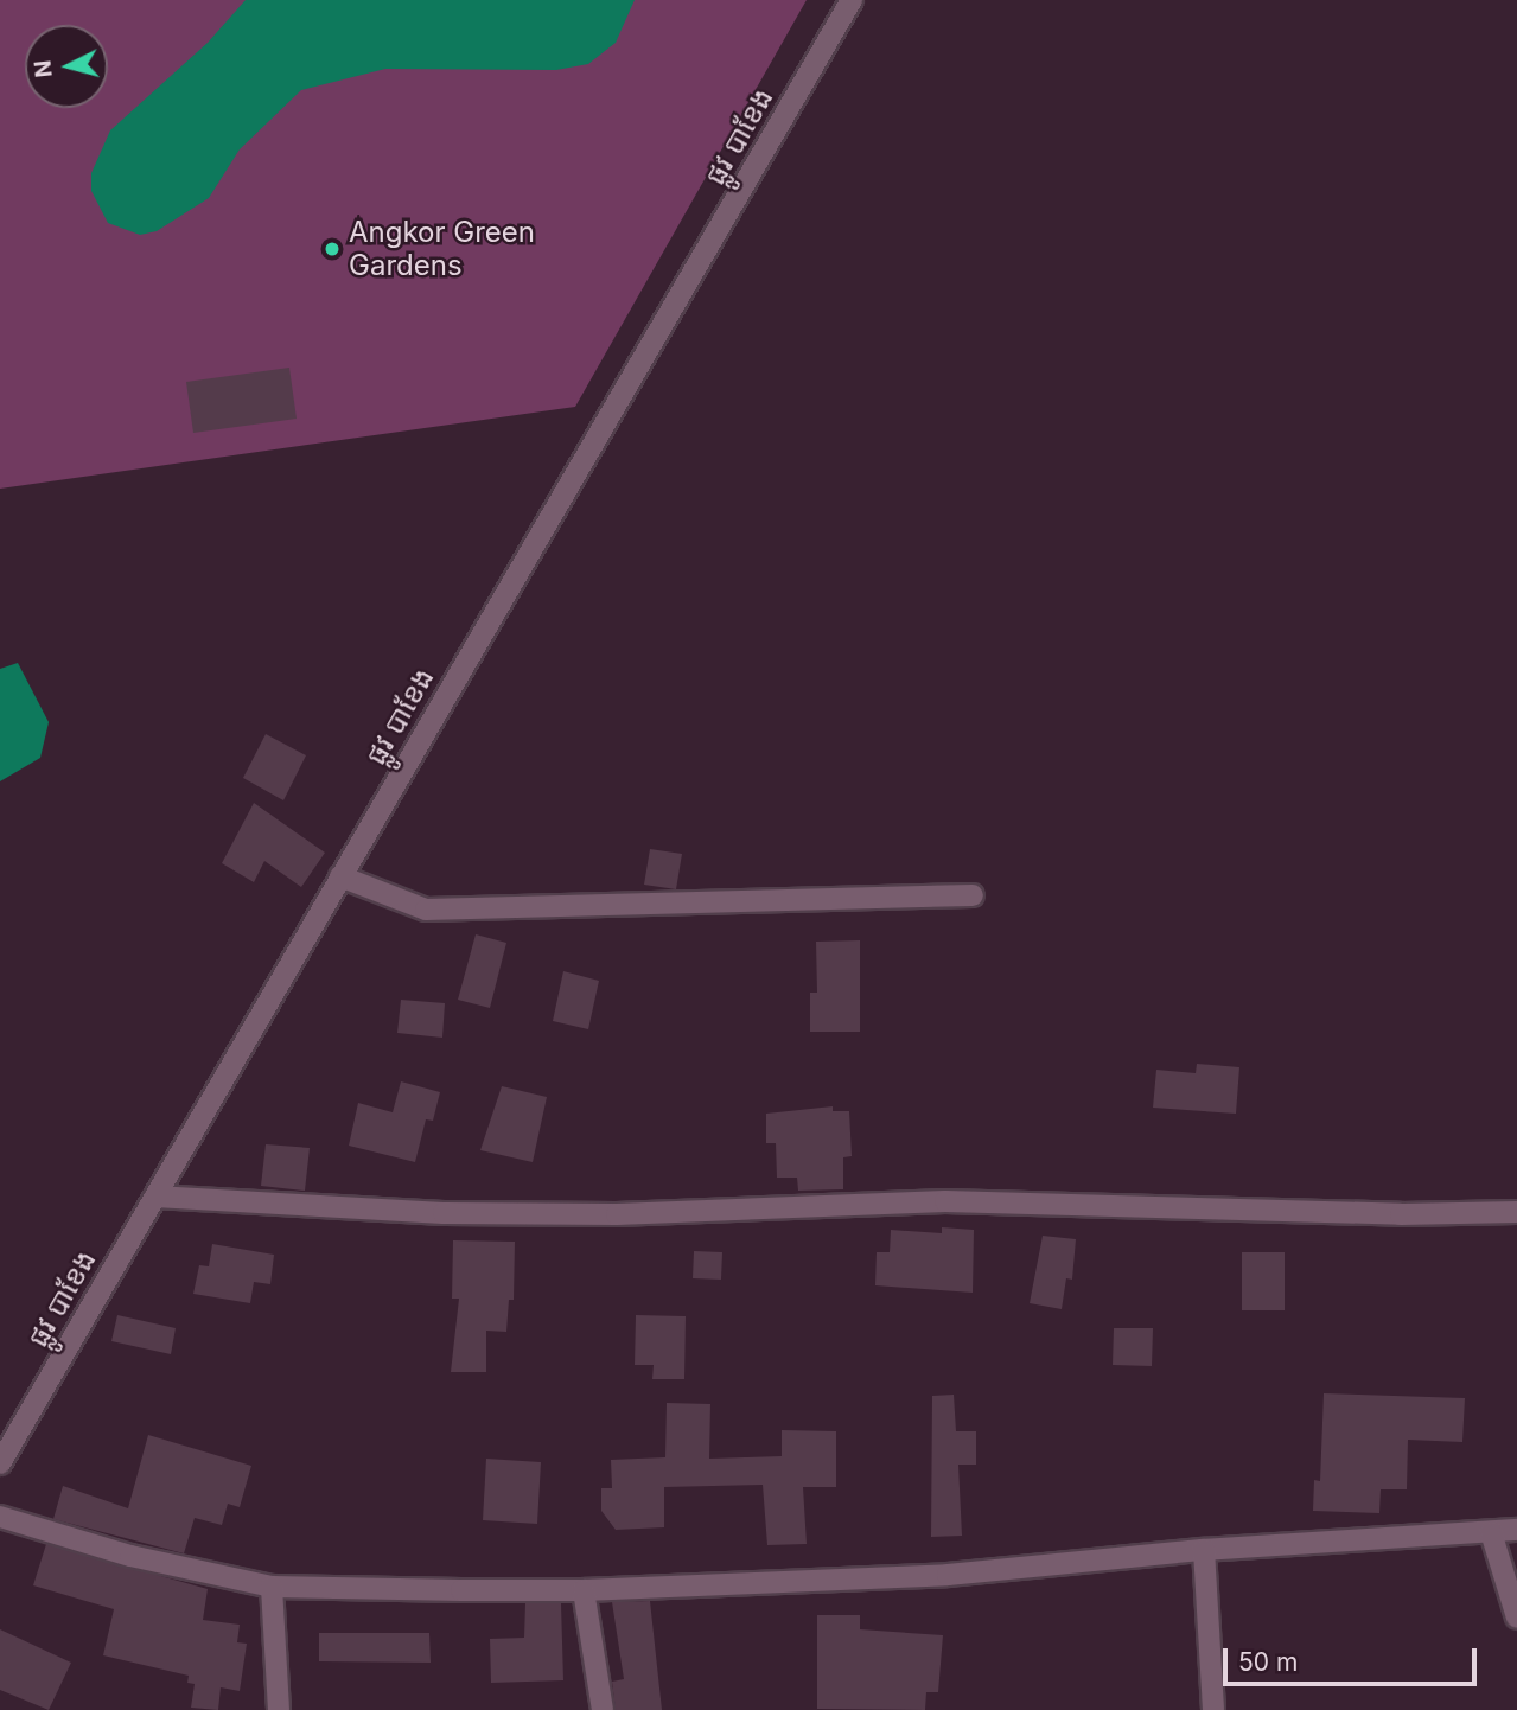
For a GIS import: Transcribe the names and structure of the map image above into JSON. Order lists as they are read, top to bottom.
{
  "streets": {
    "street": ["ផ្លូវ បាខែង"]
  },
  "places": ["Angkor Green Gardens"],
  "scale_bar": "50 m",
  "north": "left"
}
